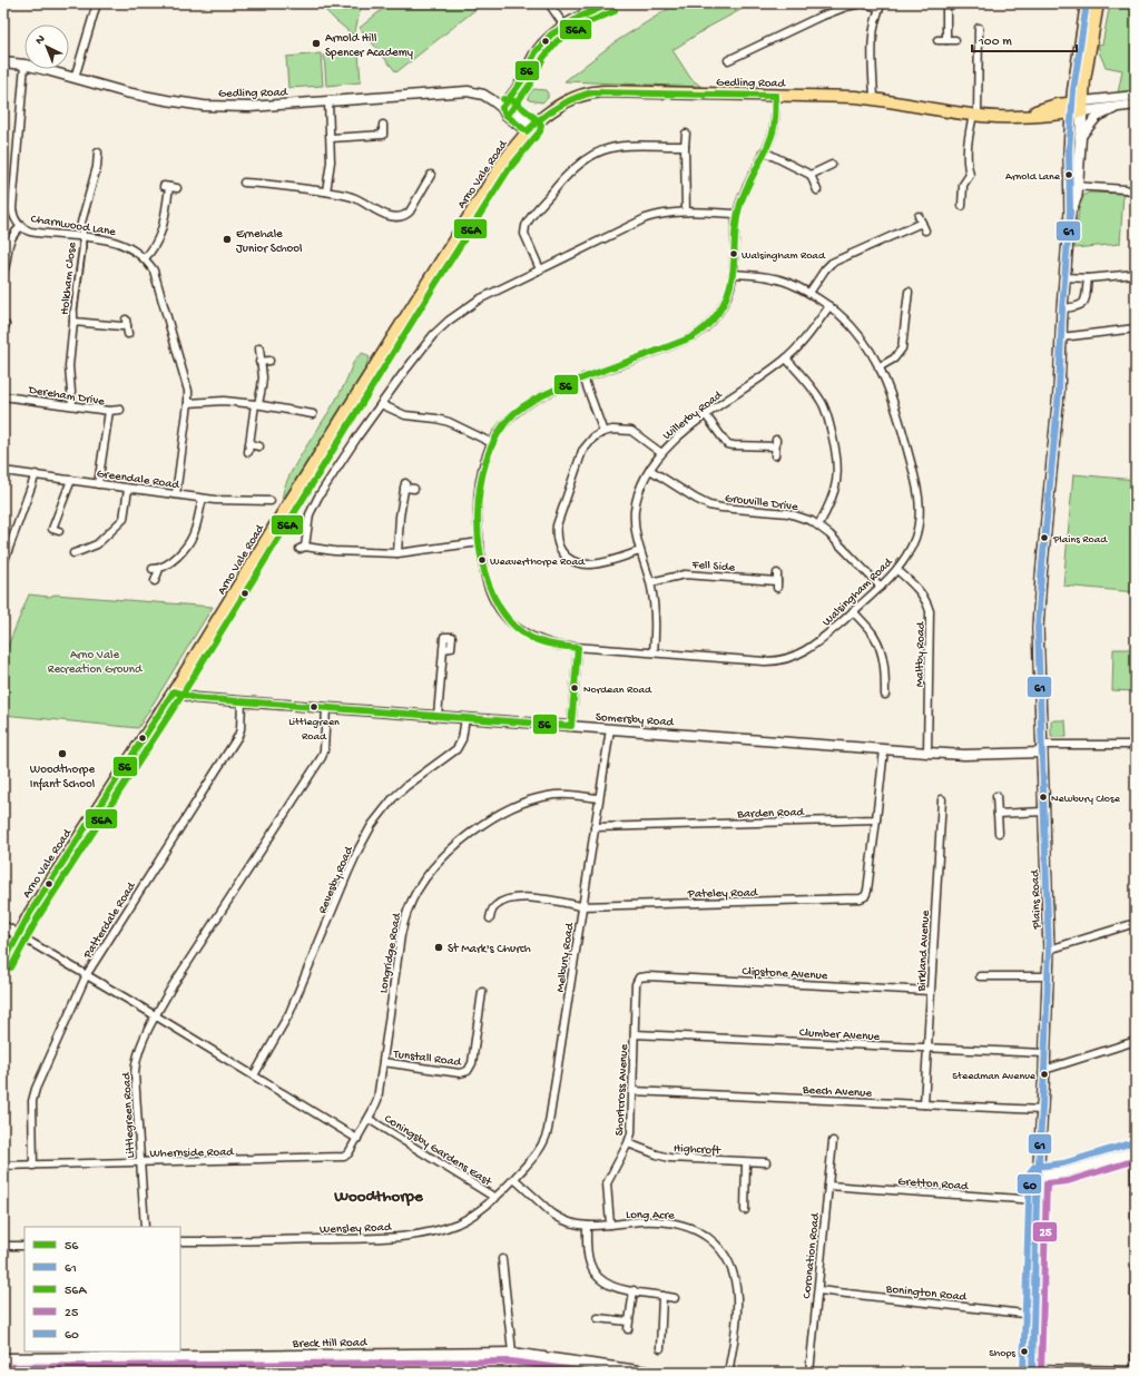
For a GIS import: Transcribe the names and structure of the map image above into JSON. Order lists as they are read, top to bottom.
{
  "streets": {
    "main road": ["Gedling Road", "Arno Vale Road", "Plains Road"],
    "street": [
      "Charnwood Lane",
      "Holkham Close",
      "Dereham Drive",
      "Willerby Road",
      "Greendale Road",
      "Grouville Drive",
      "Fell Side",
      "Walsingham Road",
      "Maltby Road",
      "Somersby Road",
      "Barden Road",
      "Revesby Road",
      "Pateley Road",
      "Patterdale Road",
      "Birkland Avenue",
      "Longridge Road",
      "Melbury Road",
      "Clipstone Avenue",
      "Clumber Avenue",
      "Tunstall Road",
      "Shortcross Avenue",
      "Beech Avenue",
      "Littlegreen Road",
      "Highcroft",
      "Coningsby Gardens East",
      "Whernside Road",
      "Gretton Road",
      "Long Acre",
      "Wensley Road",
      "Coronation Road",
      "Bonington Road",
      "Breck Hill Road"
    ]
  },
  "crossings": [
    ["Gedling Road", "Arno Vale Road"],
    ["Gedling Road", "Charnwood Lane"],
    ["Gedling Road", "Walsingham Road"],
    ["Gedling Road", "Plains Road"],
    ["Arno Vale Road", "Somersby Road"],
    ["Charnwood Lane", "Holkham Close"],
    ["Charnwood Lane", "Greendale Road"],
    ["Holkham Close", "Dereham Drive"],
    ["Dereham Drive", "Greendale Road"],
    ["Willerby Road", "Grouville Drive"],
    ["Willerby Road", "Fell Side"],
    ["Willerby Road", "Walsingham Road"],
    ["Grouville Drive", "Walsingham Road"],
    ["Walsingham Road", "Maltby Road"],
    ["Maltby Road", "Somersby Road"],
    ["Somersby Road", "Revesby Road"],
    ["Somersby Road", "Plains Road"],
    ["Somersby Road", "Patterdale Road"],
    ["Somersby Road", "Melbury Road"],
    ["Somersby Road", "Littlegreen Road"],
    ["Barden Road", "Pateley Road"],
    ["Barden Road", "Melbury Road"],
    ["Pateley Road", "Melbury Road"],
    ["Plains Road", "Clumber Avenue"],
    ["Plains Road", "Beech Avenue"],
    ["Plains Road", "Gretton Road"],
    ["Plains Road", "Bonington Road"],
    ["Patterdale Road", "Whernside Road"],
    ["Birkland Avenue", "Clipstone Avenue"],
    ["Birkland Avenue", "Clumber Avenue"],
    ["Birkland Avenue", "Beech Avenue"],
    ["Longridge Road", "Melbury Road"],
    ["Longridge Road", "Tunstall Road"],
    ["Longridge Road", "Coningsby Gardens East"],
    ["Longridge Road", "Whernside Road"],
    ["Melbury Road", "Long Acre"],
    ["Melbury Road", "Wensley Road"],
    ["Clipstone Avenue", "Shortcross Avenue"],
    ["Clumber Avenue", "Shortcross Avenue"],
    ["Shortcross Avenue", "Beech Avenue"],
    ["Shortcross Avenue", "Highcroft"],
    ["Shortcross Avenue", "Long Acre"],
    ["Littlegreen Road", "Whernside Road"],
    ["Coningsby Gardens East", "Wensley Road"],
    ["Gretton Road", "Coronation Road"],
    ["Long Acre", "Wensley Road"],
    ["Coronation Road", "Bonington Road"]
  ],
  "districts": ["Woodthorpe"],
  "parks": ["Arno Vale Recreation Ground"],
  "places": [
    "Arnold Hill Spencer Academy",
    "Arnold Lane",
    "Ernehale Junior School",
    "Walsingham Road",
    "Plains Road",
    "Weaverthorpe Road",
    "Nordean Road",
    "Littlegreen Road",
    "Woodthorpe Infant School",
    "Newbury Close",
    "St Mark's Church",
    "Steedman Avenue",
    "Shops"
  ],
  "lines": [
    "transit line 56",
    "transit line 61",
    "transit line 56A",
    "transit line 60",
    "transit line 25"
  ],
  "legend": [
    "56",
    "61",
    "56A",
    "25",
    "60"
  ],
  "scale_bar": "100 m",
  "north": "top left"
}
